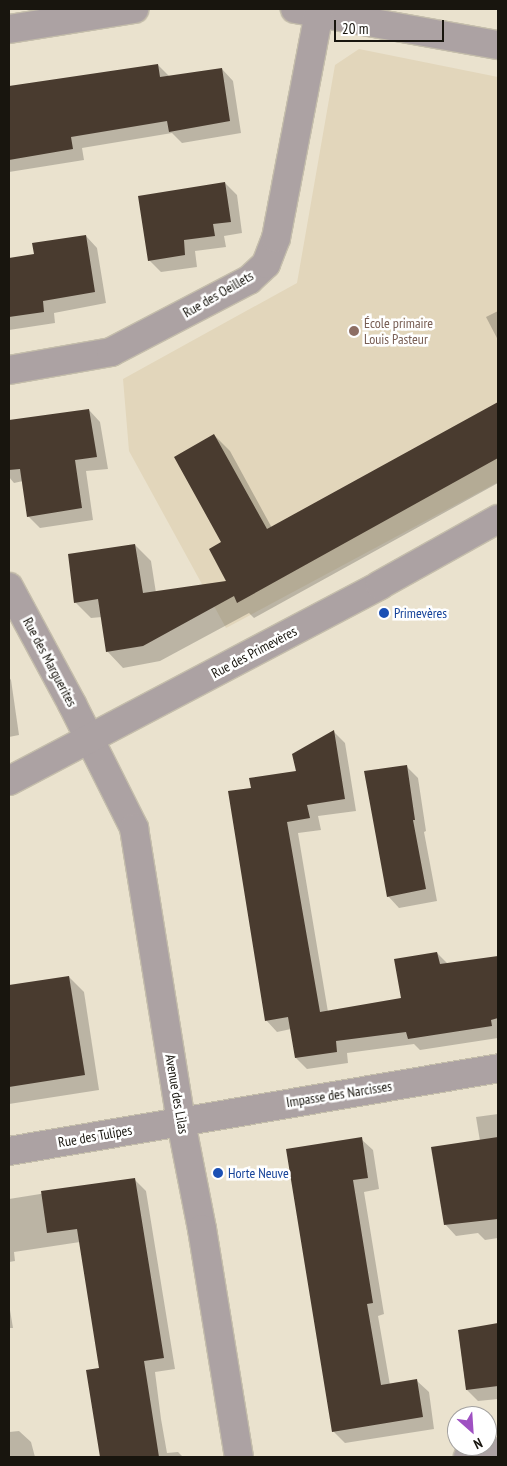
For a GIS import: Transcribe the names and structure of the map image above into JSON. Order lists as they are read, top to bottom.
{
  "streets": {
    "street": [
      "Rue des Oeillets",
      "Rue des Primevères",
      "Rue des Marguerites",
      "Avenue des Lilas",
      "Impasse des Narcisses",
      "Rue des Tulipes"
    ]
  },
  "crossings": [
    ["Rue des Primevères", "Rue des Marguerites"],
    ["Rue des Primevères", "Avenue des Lilas"],
    ["Rue des Marguerites", "Avenue des Lilas"],
    ["Avenue des Lilas", "Impasse des Narcisses"],
    ["Avenue des Lilas", "Rue des Tulipes"],
    ["Impasse des Narcisses", "Rue des Tulipes"]
  ],
  "places": ["École primaire Louis Pasteur", "Primevères", "Horte Neuve"],
  "scale_bar": "20 m",
  "north": "bottom right"
}
